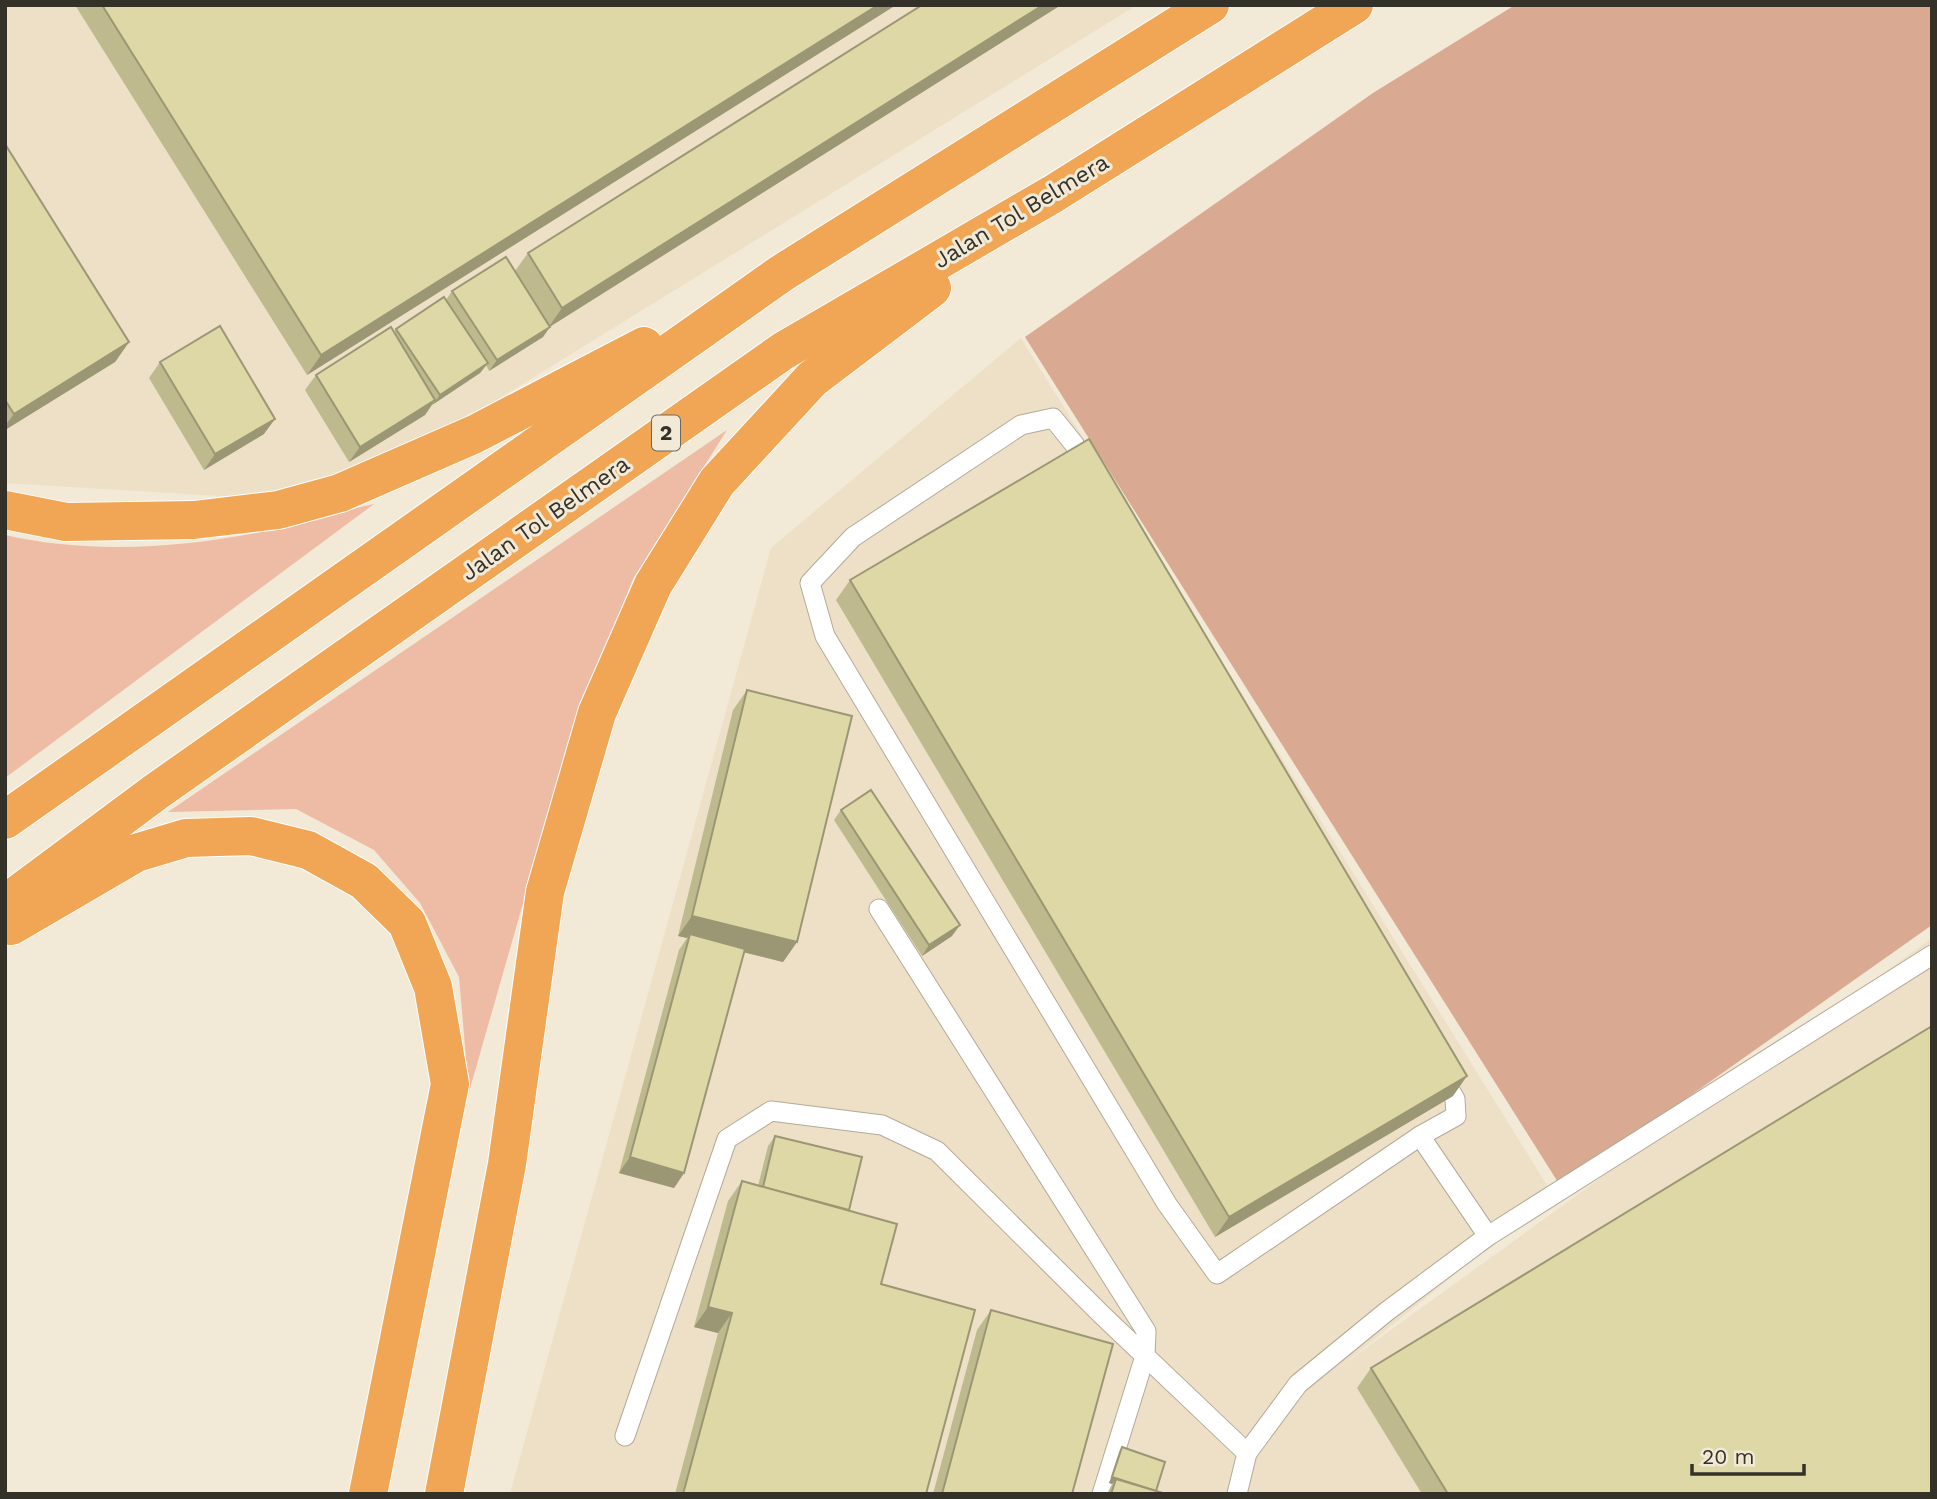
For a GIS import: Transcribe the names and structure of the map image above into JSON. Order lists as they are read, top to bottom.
{
  "streets": {
    "highway": ["Jalan Tol Belmera", "2"]
  },
  "scale_bar": "20 m"
}
